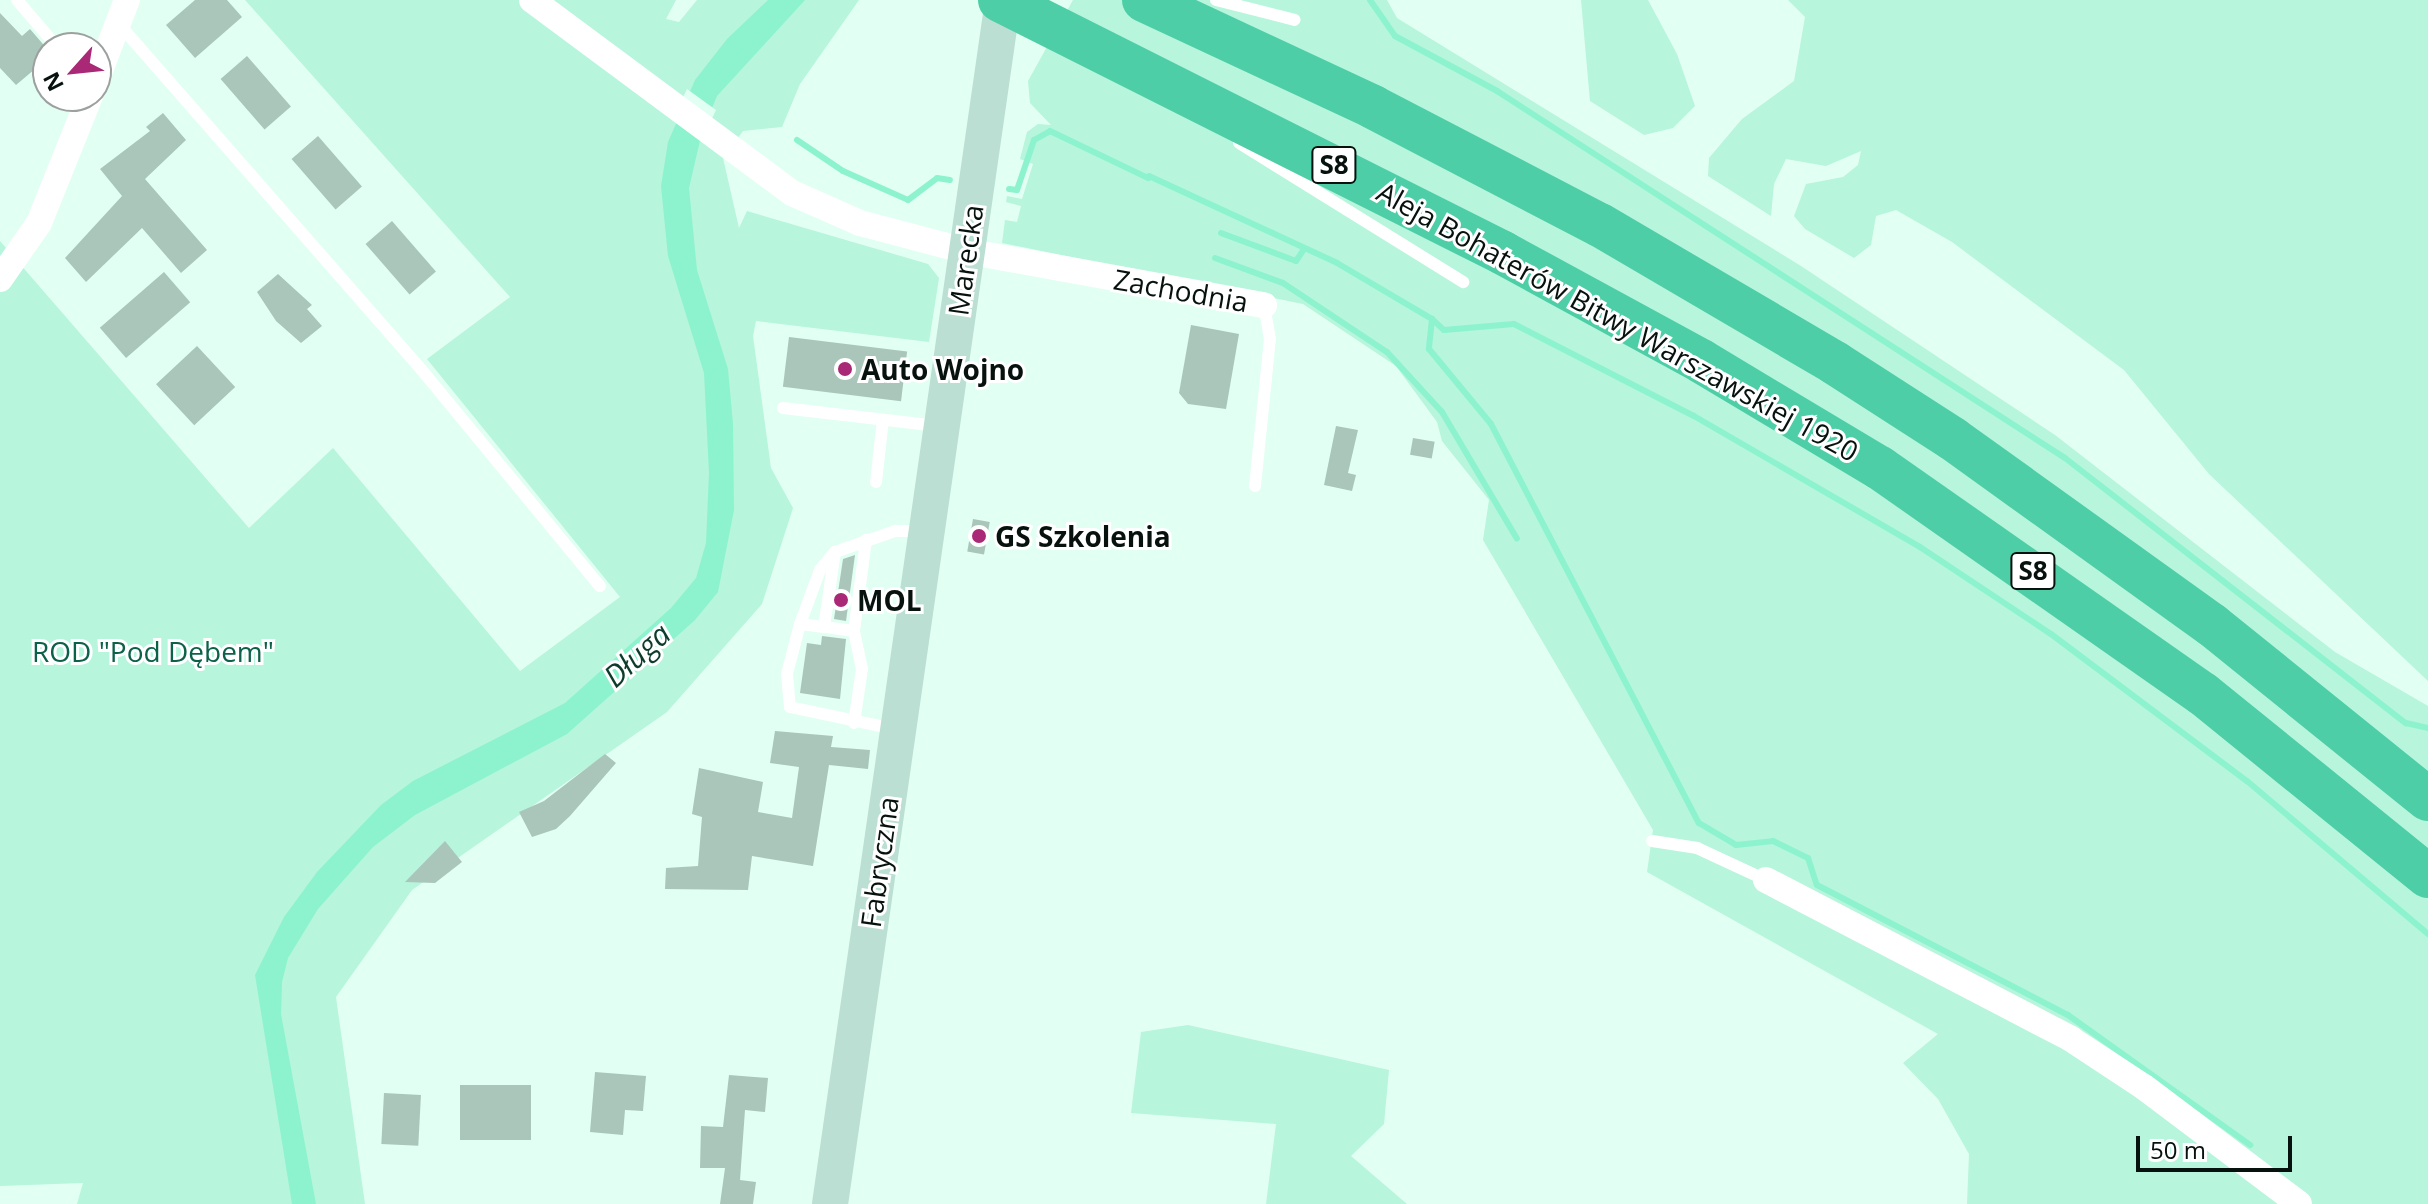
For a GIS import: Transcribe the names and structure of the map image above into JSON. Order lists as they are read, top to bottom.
{
  "streets": {
    "highway": ["S8", "Aleja Bohaterów Bitwy Warszawskiej 1920"],
    "street": ["Marecka", "Zachodnia", "Fabryczna"]
  },
  "crossings": [
    ["Marecka", "Zachodnia"],
    ["Marecka", "Aleja Bohaterów Bitwy Warszawskiej 1920"],
    ["Marecka", "Fabryczna"]
  ],
  "water": ["Długa"],
  "parks": ["ROD \"Pod Dębem\""],
  "places": ["Auto Wojno", "GS Szkolenia", "MOL"],
  "scale_bar": "50 m",
  "north": "bottom left"
}
